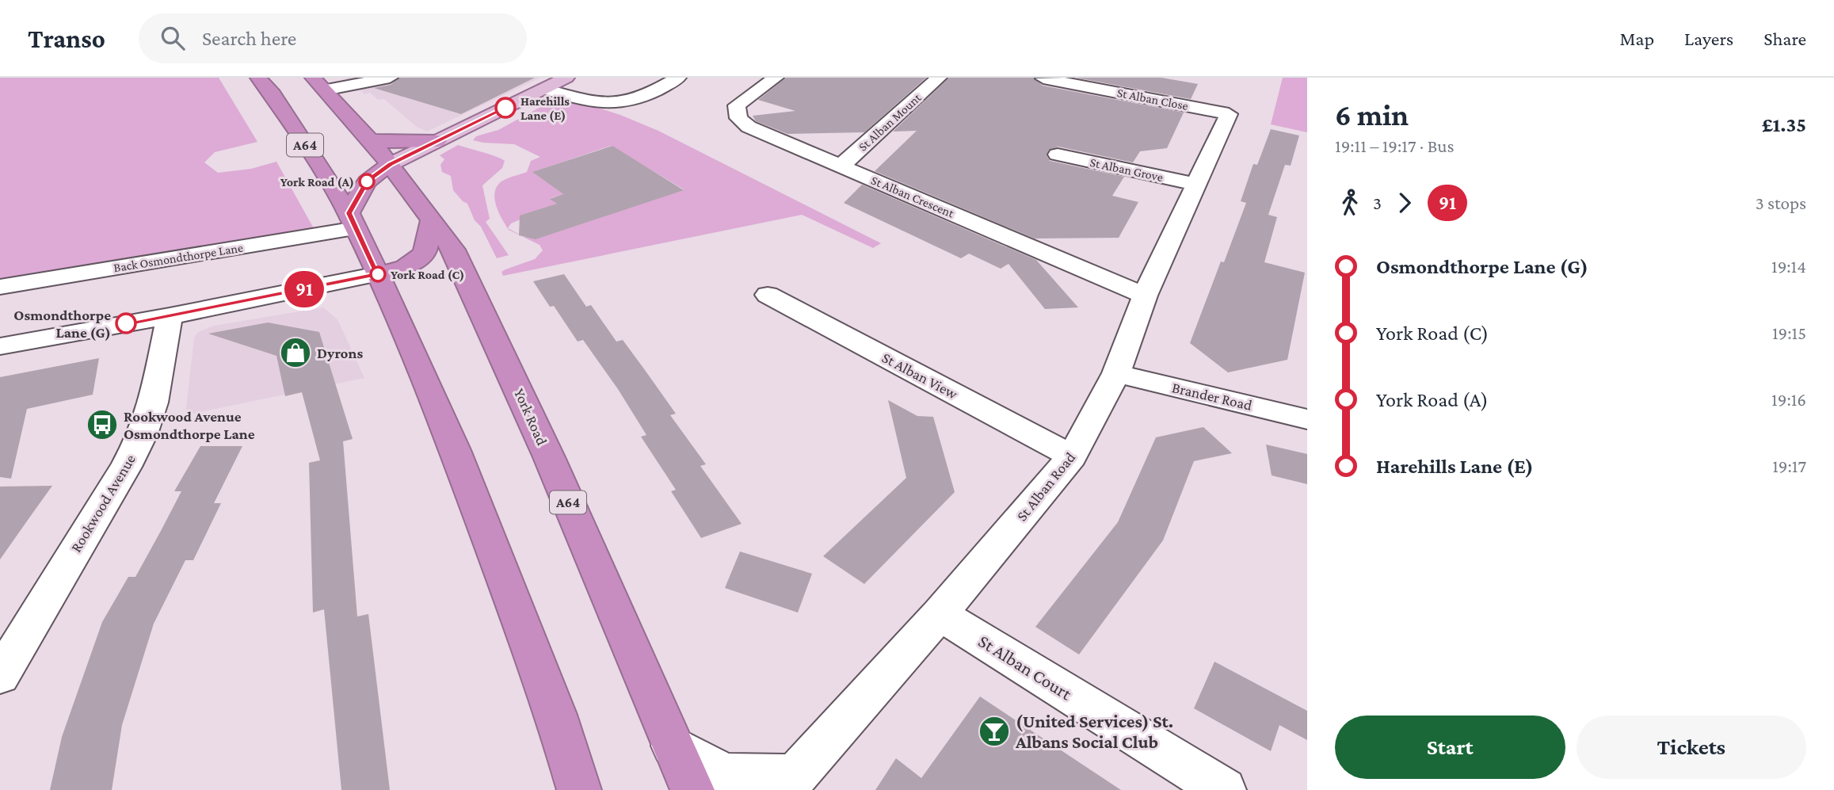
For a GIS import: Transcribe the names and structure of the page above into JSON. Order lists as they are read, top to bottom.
{
  "streets": {
    "highway": ["A64", "York Road"],
    "street": [
      "St Alban Close",
      "St Alban Mount",
      "St Alban Grove",
      "St Alban Crescent",
      "Back Osmondthorpe Lane",
      "St Alban View",
      "Brander Road",
      "St Alban Road",
      "Rookwood Avenue",
      "St Alban Court"
    ]
  },
  "crossings": [
    ["St Alban Close", "St Alban Road"],
    ["St Alban Mount", "St Alban Crescent"],
    ["A64", "Back Osmondthorpe Lane"],
    ["St Alban Grove", "St Alban Road"],
    ["St Alban Crescent", "St Alban Road"],
    ["St Alban View", "St Alban Road"],
    ["Brander Road", "St Alban Road"],
    ["York Road", "St Alban Road"],
    ["St Alban Road", "St Alban Court"]
  ],
  "places": {
    "other": [
      "Harehills Lane (E)",
      "York Road (A)",
      "York Road (C)",
      "Osmondthorpe Lane (G)"
    ],
    "shop": ["Dyrons"],
    "bus stop": ["Rookwood Avenue Osmondthorpe Lane"],
    "bar": ["(United Services) St. Albans Social Club"]
  },
  "lines": ["bus line 91"],
  "page": {
    "header": "Transo",
    "search": "Search here",
    "nav": ["Map", "Layers", "Share"],
    "on_map": "91",
    "heading": ["6 min", "19:11 – 19:17 · Bus", "£1.35"],
    "legs": ["3", "91", "3 stops"],
    "list": [
      {
        "name": "Osmondthorpe Lane (G)",
        "value": "19:14"
      },
      {
        "name": "York Road (C)",
        "value": "19:15"
      },
      {
        "name": "York Road (A)",
        "value": "19:16"
      },
      {
        "name": "Harehills Lane (E)",
        "value": "19:17"
      }
    ],
    "buttons": ["Start", "Tickets"]
  }
}
